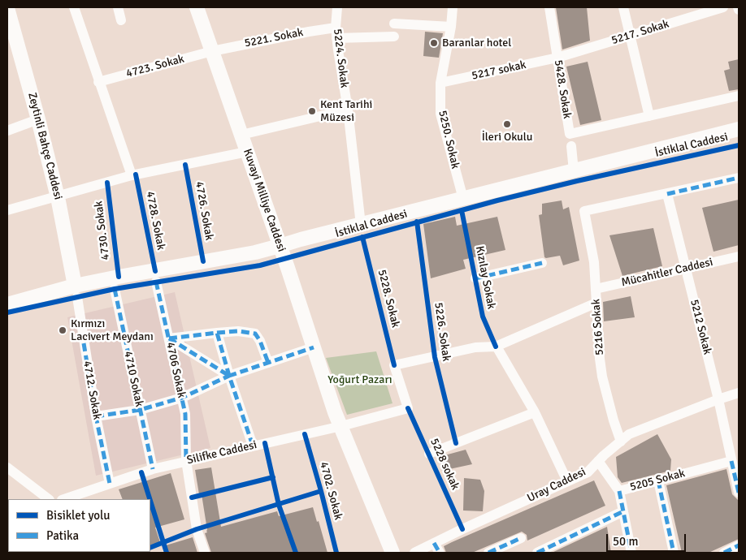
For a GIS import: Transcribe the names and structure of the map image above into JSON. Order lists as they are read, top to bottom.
{
  "streets": {
    "street": [
      "5217. Sokak",
      "5221. Sokak",
      "5224. Sokak",
      "4723. Sokak",
      "5217 sokak",
      "5428. Sokak",
      "5250. Sokak",
      "İstiklal Caddesi",
      "Zeytinli Bahçe Caddesi",
      "Kuvayi Milliye Caddesi",
      "Mücahitler Caddesi",
      "5216 Sokak",
      "5212 Sokak",
      "4706 Sokak",
      "4710 Sokak",
      "4712. Sokak",
      "Silifke Caddesi",
      "5205 Sokak",
      "Uray Caddesi"
    ],
    "cycle path": [
      "4726. Sokak",
      "4728. Sokak",
      "4730. Sokak",
      "Kızılay Sokak",
      "5228. Sokak",
      "5226. Sokak",
      "5228 sokak",
      "4702. Sokak"
    ]
  },
  "crossings": [
    ["5217. Sokak", "5217 sokak"],
    ["5217. Sokak", "5428. Sokak"],
    ["5221. Sokak", "5224. Sokak"],
    ["5221. Sokak", "4723. Sokak"],
    ["5221. Sokak", "Kuvayi Milliye Caddesi"],
    ["5224. Sokak", "İstiklal Caddesi"],
    ["4723. Sokak", "Kuvayi Milliye Caddesi"],
    ["5217 sokak", "5428. Sokak"],
    ["5217 sokak", "5250. Sokak"],
    ["5250. Sokak", "İstiklal Caddesi"],
    ["İstiklal Caddesi", "Zeytinli Bahçe Caddesi"],
    ["İstiklal Caddesi", "Kuvayi Milliye Caddesi"],
    ["İstiklal Caddesi", "4712. Sokak"],
    ["Zeytinli Bahçe Caddesi", "4712. Sokak"],
    ["Kuvayi Milliye Caddesi", "Silifke Caddesi"],
    ["Mücahitler Caddesi", "5216 Sokak"],
    ["Mücahitler Caddesi", "5212 Sokak"],
    ["5216 Sokak", "5212 Sokak"],
    ["5216 Sokak", "Uray Caddesi"],
    ["5212 Sokak", "5205 Sokak"],
    ["5212 Sokak", "Uray Caddesi"],
    ["4706 Sokak", "Silifke Caddesi"],
    ["4710 Sokak", "Silifke Caddesi"],
    ["4712. Sokak", "Silifke Caddesi"],
    ["5205 Sokak", "Uray Caddesi"]
  ],
  "parks": ["Yoğurt Pazarı"],
  "places": [
    "Baranlar hotel",
    "Kent Tarihi Müzesi",
    "İleri Okulu",
    "Kırmızı Lacivert Meydanı"
  ],
  "legend": ["Bisiklet yolu", "Patika"],
  "scale_bar": "50 m"
}
